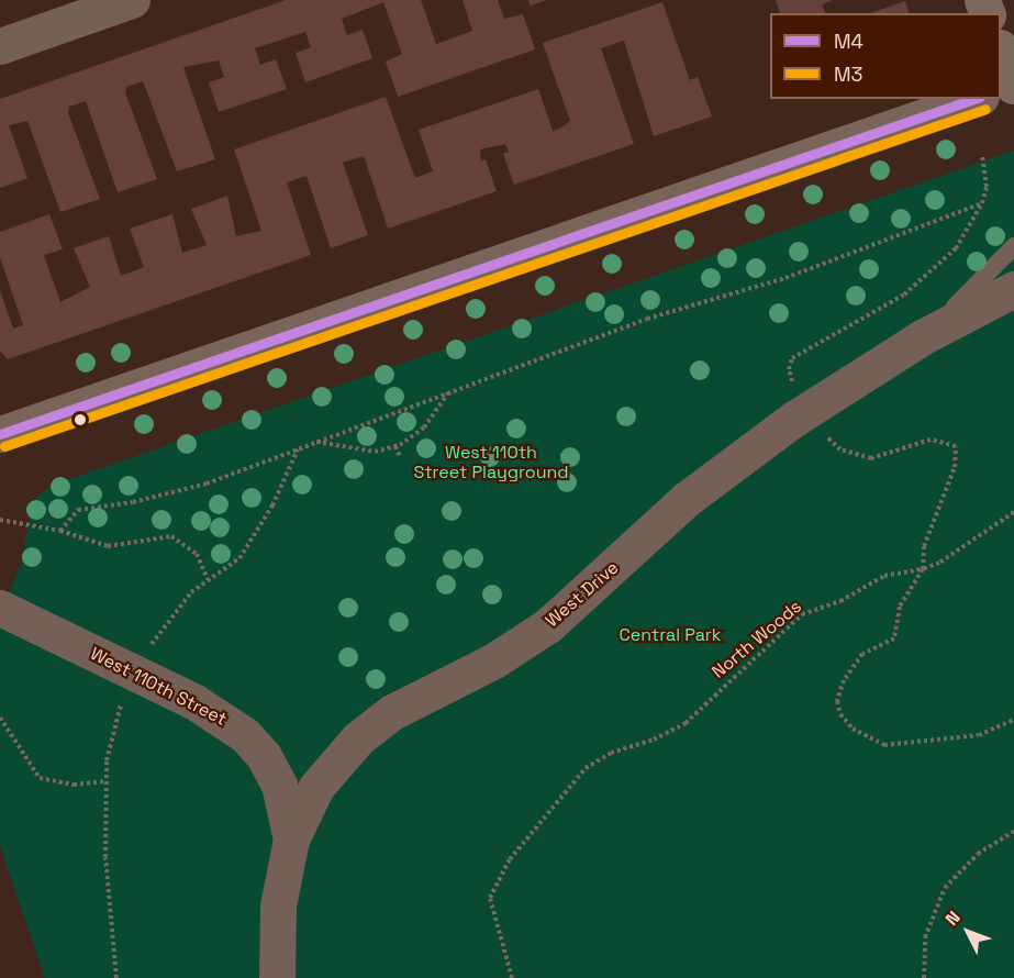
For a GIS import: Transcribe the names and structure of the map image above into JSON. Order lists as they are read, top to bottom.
{
  "streets": {
    "street": ["West Drive", "West 110th Street"],
    "path": ["North Woods"]
  },
  "crossings": [
    ["West Drive", "West 110th Street"]
  ],
  "parks": ["West 110th Street Playground", "Central Park"],
  "lines": ["transit line M4", "transit line M3"],
  "legend": ["M4", "M3"],
  "north": "top left"
}
